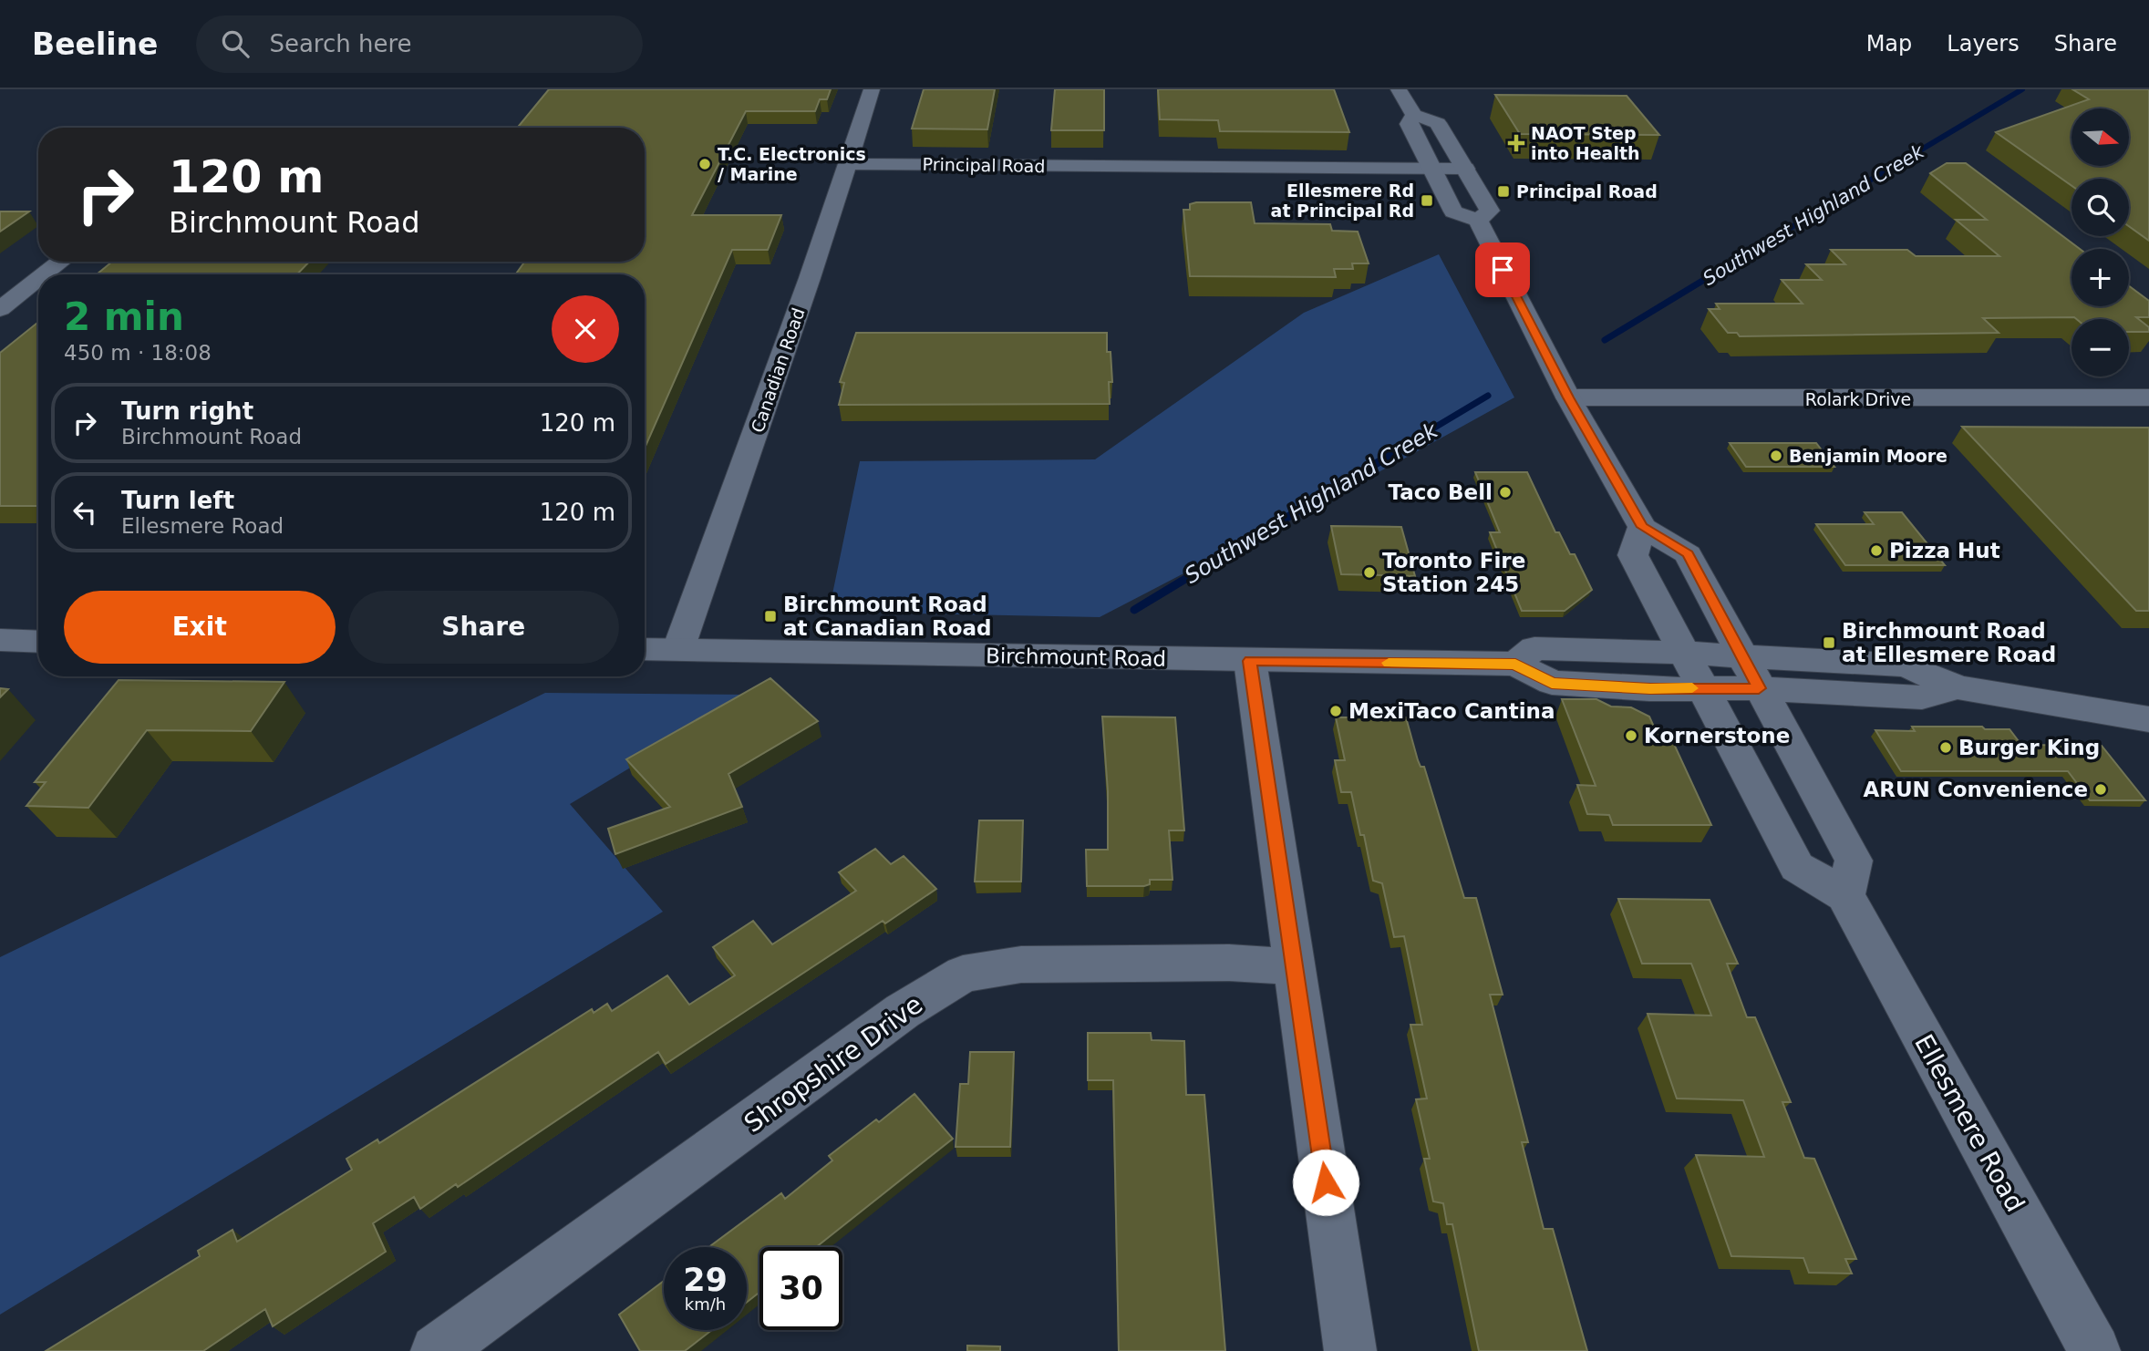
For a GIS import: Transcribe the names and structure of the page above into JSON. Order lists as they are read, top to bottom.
{
  "streets": {
    "main road": [
      "Principal Road",
      "Canadian Road",
      "Rolark Drive",
      "Birchmount Road",
      "Shropshire Drive",
      "Ellesmere Road"
    ]
  },
  "crossings": [
    ["Principal Road", "Canadian Road"],
    ["Canadian Road", "Birchmount Road"]
  ],
  "water": ["Southwest Highland Creek"],
  "places": {
    "health": ["NAOT Step into Health"],
    "other": [
      "T.C. Electronics / Marine",
      "Benjamin Moore",
      "Taco Bell",
      "Pizza Hut",
      "Toronto Fire Station 245",
      "MexiTaco Cantina",
      "Kornerstone",
      "Burger King",
      "ARUN Convenience"
    ],
    "transit": [
      "Principal Road",
      "Ellesmere Rd at Principal Rd",
      "Birchmount Road at Canadian Road",
      "Birchmount Road at Ellesmere Road"
    ]
  },
  "north": "right",
  "page": {
    "header": "Beeline",
    "search": "Search here",
    "nav": ["Map", "Layers", "Share"],
    "map_buttons": ["+", "−"],
    "turn": ["120 m", "Birchmount Road"],
    "heading": ["2 min", "450 m · 18:08"],
    "list": [
      {
        "name": "Turn right",
        "note": "Birchmount Road",
        "value": "120 m"
      },
      {
        "name": "Turn left",
        "note": "Ellesmere Road",
        "value": "120 m"
      }
    ],
    "buttons": ["Exit", "Share"],
    "speed": "29 km/h",
    "limit": "30"
  }
}
